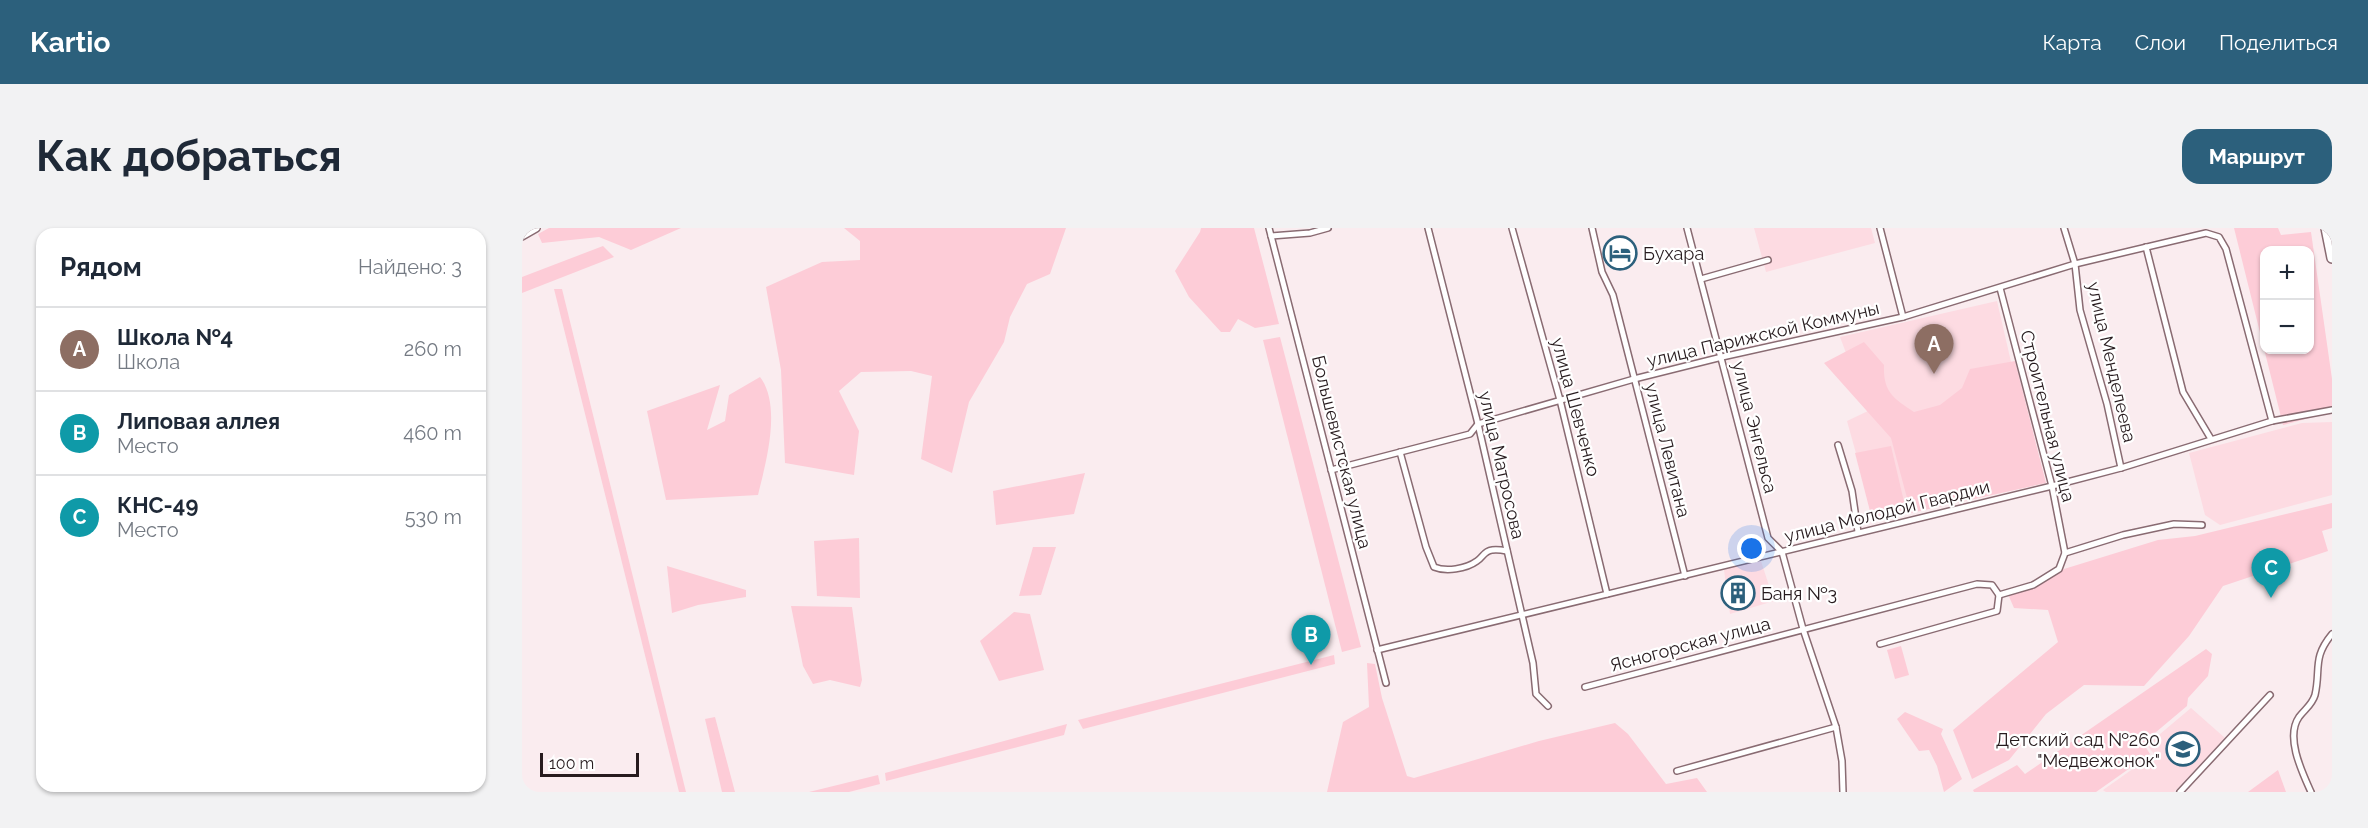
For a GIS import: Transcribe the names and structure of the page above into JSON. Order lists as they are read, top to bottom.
{
  "streets": {
    "street": [
      "улица Парижской Коммуны",
      "улица Менделеева",
      "улица Шевченко",
      "Строительная улица",
      "улица Энгельса",
      "улица Левитана",
      "Большевистская улица",
      "улица Матросова",
      "улица Молодой Гвардии",
      "Ясногорская улица"
    ]
  },
  "crossings": [
    ["улица Парижской Коммуны", "улица Менделеева"],
    ["улица Парижской Коммуны", "улица Шевченко"],
    ["улица Парижской Коммуны", "Строительная улица"],
    ["улица Парижской Коммуны", "улица Энгельса"],
    ["улица Парижской Коммуны", "улица Левитана"],
    ["улица Парижской Коммуны", "Большевистская улица"],
    ["улица Парижской Коммуны", "улица Матросова"],
    ["улица Парижской Коммуны", "улица Молодой Гвардии"],
    ["улица Менделеева", "улица Молодой Гвардии"],
    ["улица Шевченко", "улица Молодой Гвардии"],
    ["Строительная улица", "улица Молодой Гвардии"],
    ["улица Энгельса", "улица Молодой Гвардии"],
    ["улица Энгельса", "Ясногорская улица"],
    ["улица Левитана", "улица Молодой Гвардии"],
    ["Большевистская улица", "улица Молодой Гвардии"],
    ["улица Матросова", "улица Молодой Гвардии"]
  ],
  "places": {
    "hotel": ["Бухара"],
    "building": ["Баня №3"],
    "school or university": ["Детский сад №260 \"Медвежонок\""]
  },
  "scale_bar": "100 m",
  "page": {
    "header": "Kartio",
    "nav": ["Карта", "Слои", "Поделиться"],
    "buttons": "Маршрут",
    "title": "Как добраться",
    "heading": ["Рядом", "Найдено: 3"],
    "map_buttons": ["+", "−"],
    "list": [
      {
        "mark": "A",
        "name": "Школа №4",
        "note": "Школа",
        "value": "260 m"
      },
      {
        "mark": "B",
        "name": "Липовая аллея",
        "note": "Место",
        "value": "460 m"
      },
      {
        "mark": "C",
        "name": "КНС-49",
        "note": "Место",
        "value": "530 m"
      }
    ],
    "pins": ["A", "C", "B"],
    "scale": "100 m"
  }
}
